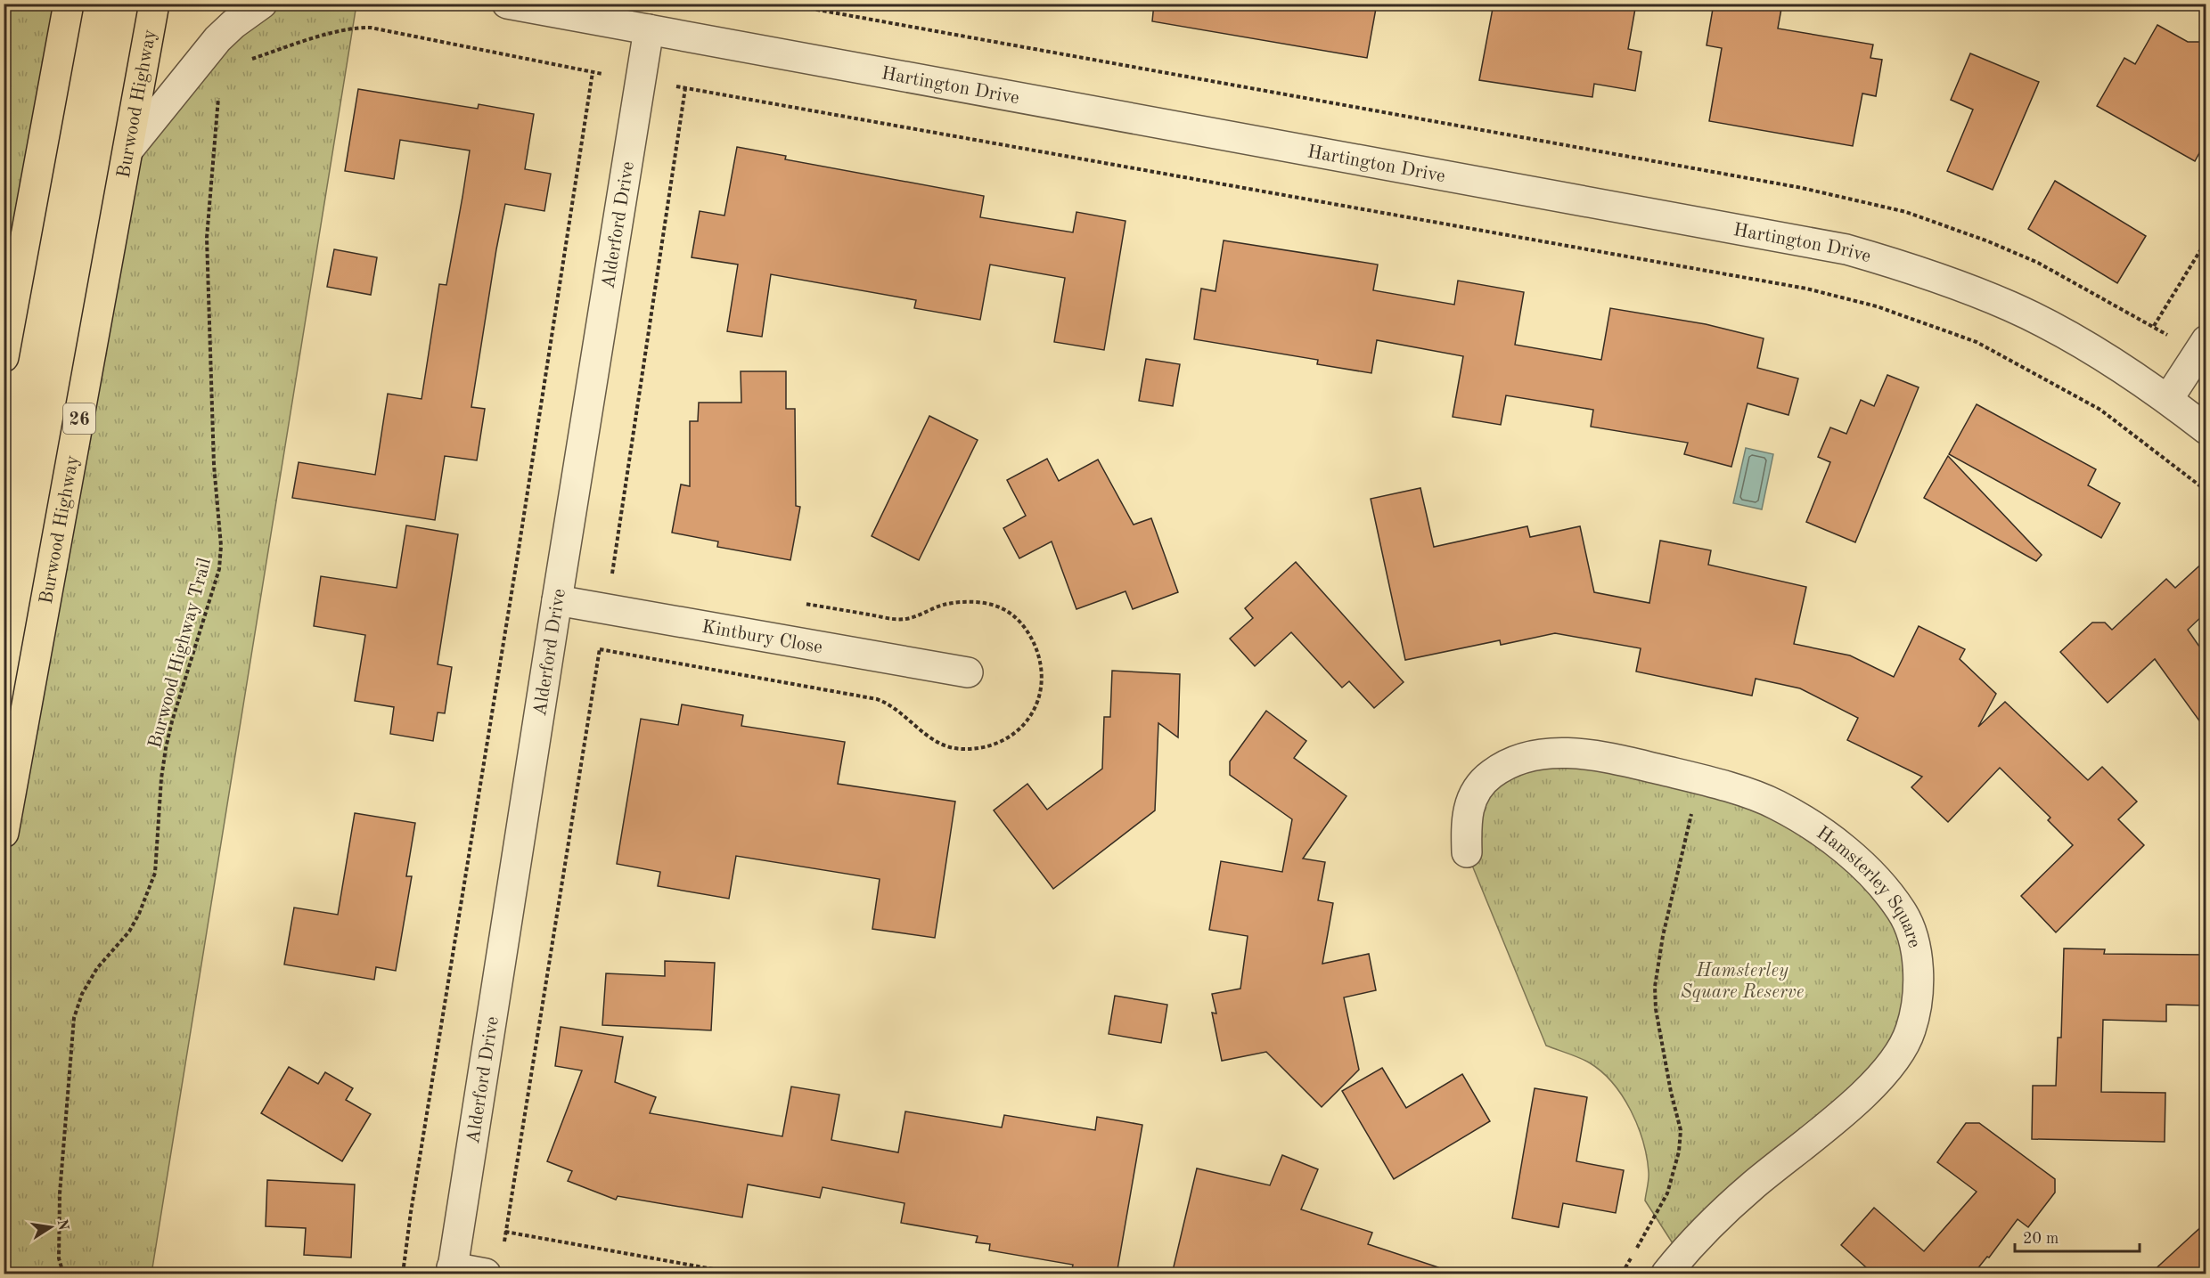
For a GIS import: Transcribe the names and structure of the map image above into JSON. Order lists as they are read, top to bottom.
{
  "streets": {
    "highway": ["Burwood Highway", "26"],
    "street": [
      "Hartington Drive",
      "Alderford Drive",
      "Kintbury Close",
      "Hamsterley Square"
    ],
    "path": ["Burwood Highway Trail"]
  },
  "crossings": [
    ["Hartington Drive", "Alderford Drive"],
    ["Alderford Drive", "Kintbury Close"]
  ],
  "parks": ["Hamsterley Square Reserve"],
  "scale_bar": "20 m",
  "north": "right"
}
